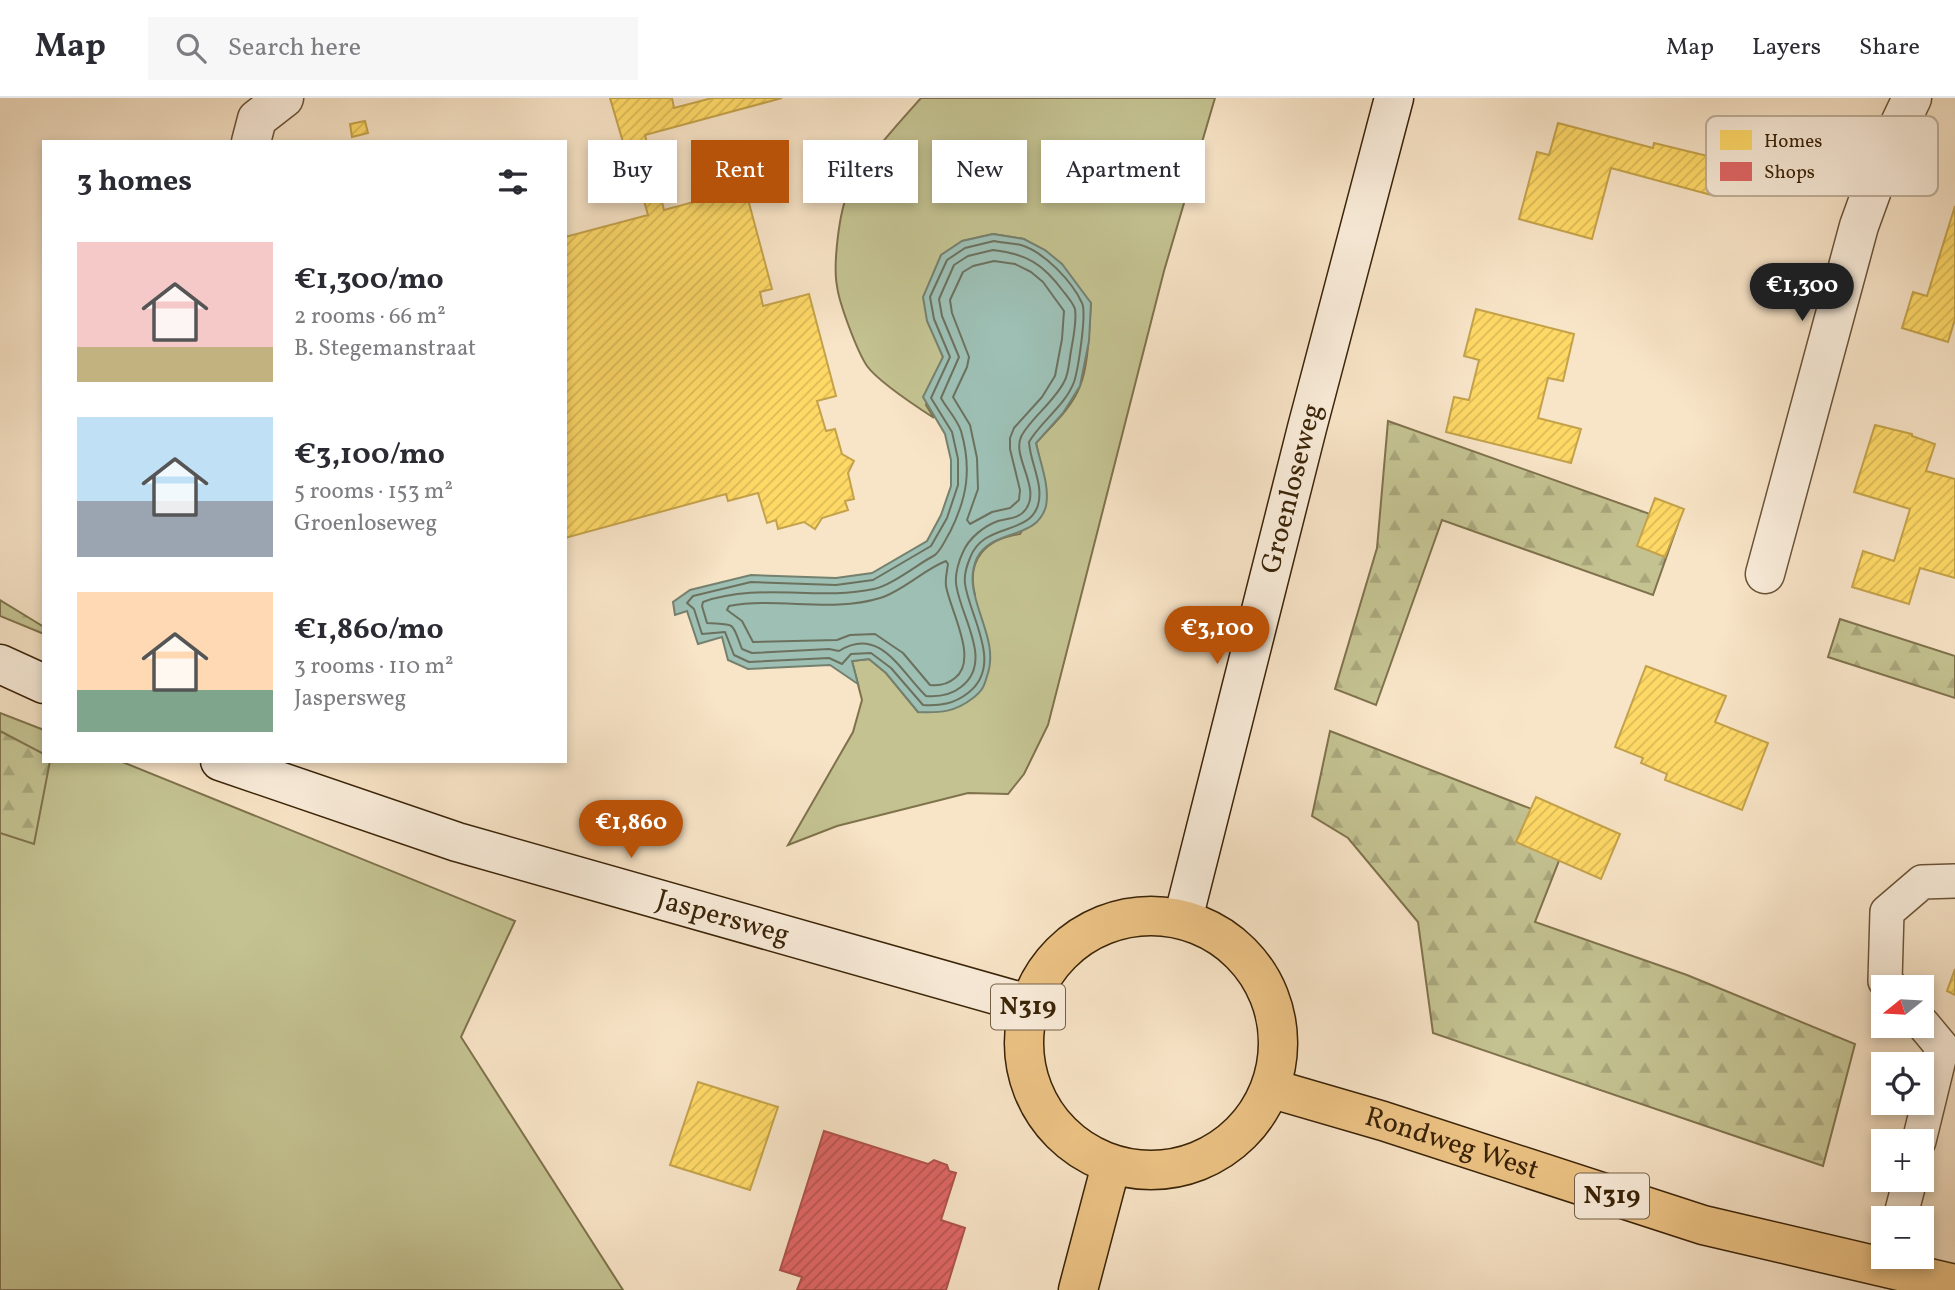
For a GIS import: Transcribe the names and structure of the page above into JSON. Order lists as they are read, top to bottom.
{
  "streets": {
    "main road": ["N319", "Rondweg West"],
    "street": ["Groenloseweg", "Jaspersweg"]
  },
  "crossings": [
    ["Groenloseweg", "N319"],
    ["Jaspersweg", "N319"],
    ["N319", "Rondweg West"]
  ],
  "legend": ["Homes", "Shops"],
  "north": "left",
  "page": {
    "header": "Map",
    "search": "Search here",
    "nav": ["Map", "Layers", "Share"],
    "chip": [
      "Buy",
      "Rent",
      "Filters",
      "New",
      "Apartment"
    ],
    "heading": "3 homes",
    "list": [
      {
        "name": "€1,300/mo",
        "note": "2 rooms · 66 m² · B. Stegemanstraat"
      },
      {
        "name": "€3,100/mo",
        "note": "5 rooms · 153 m² · Groenloseweg"
      },
      {
        "name": "€1,860/mo",
        "note": "3 rooms · 110 m² · Jaspersweg"
      }
    ],
    "price": ["€1,300", "€3,100", "€1,860"],
    "map_buttons": ["+", "−"]
  }
}
